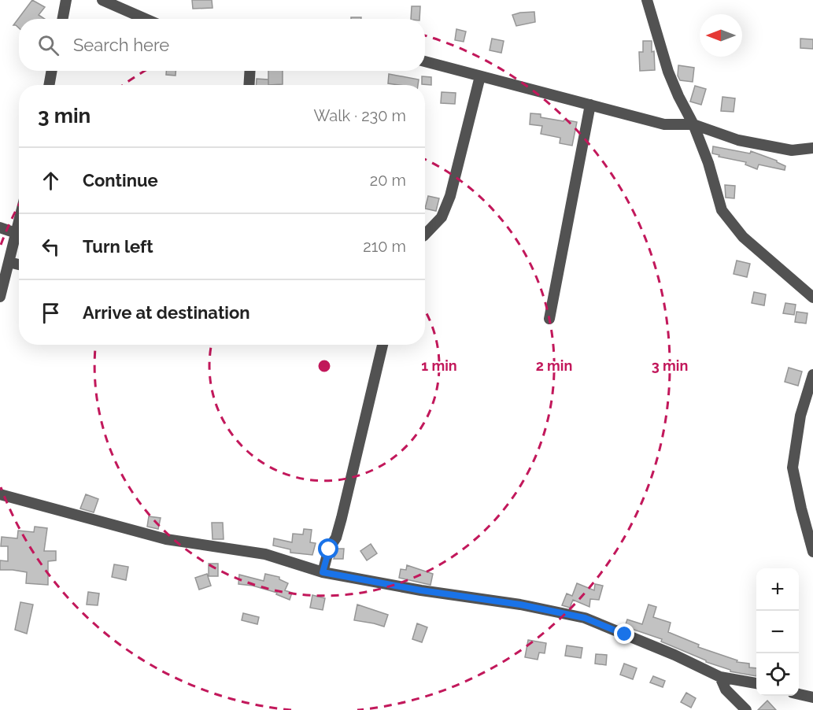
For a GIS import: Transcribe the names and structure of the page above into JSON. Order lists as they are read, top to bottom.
{
  "north": "left",
  "page": {
    "search": "Search here",
    "heading": ["3 min", "Walk · 230 m"],
    "list": [
      ["Continue", "20 m"],
      ["Turn left", "210 m"],
      "Arrive at destination"
    ],
    "map_buttons": ["+", "−"]
  },
  "rings": ["1 min", "2 min", "3 min"]
}
